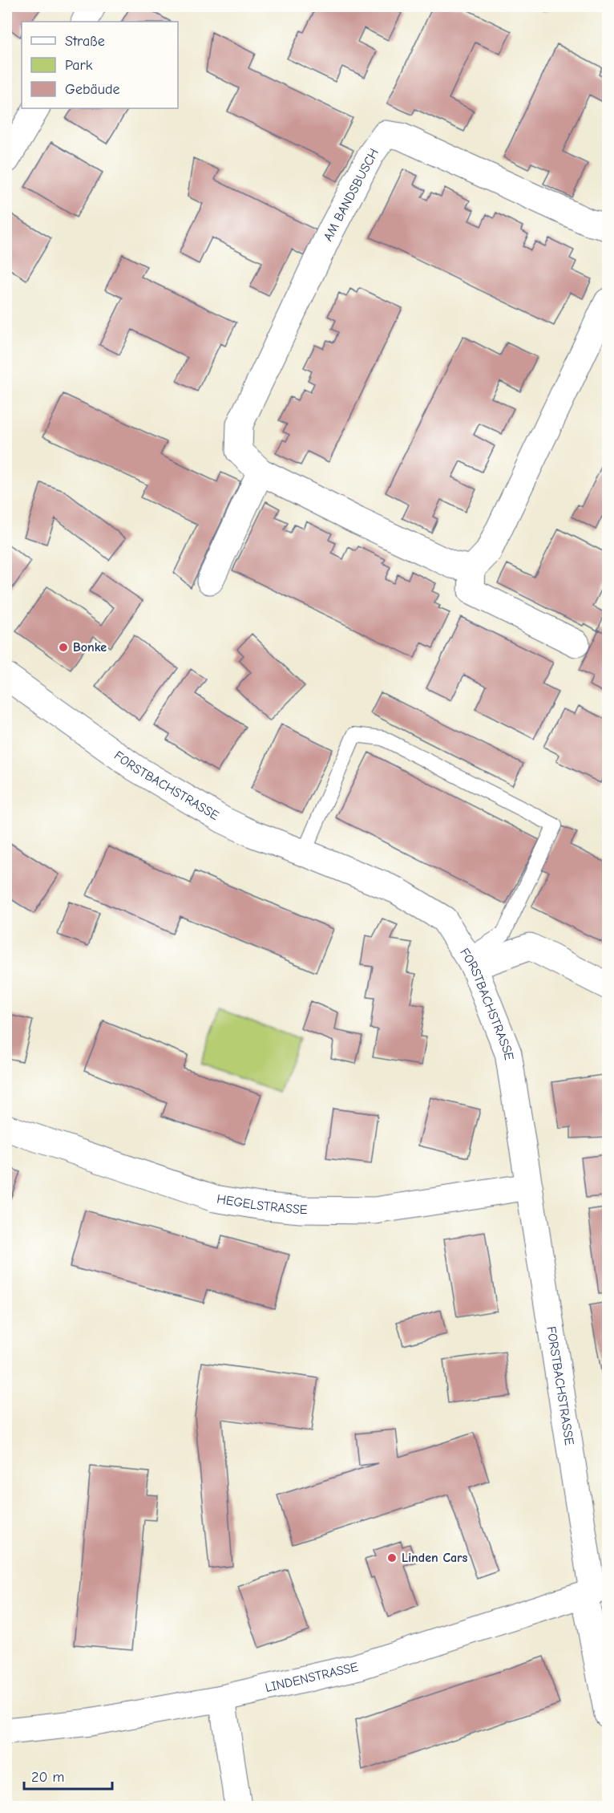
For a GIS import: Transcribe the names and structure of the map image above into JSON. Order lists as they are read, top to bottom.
{
  "streets": {
    "street": [
      "AM BANDSBUSCH",
      "FORSTBACHSTRASSE",
      "HEGELSTRASSE",
      "LINDENSTRASSE"
    ]
  },
  "crossings": [
    ["FORSTBACHSTRASSE", "HEGELSTRASSE"],
    ["FORSTBACHSTRASSE", "LINDENSTRASSE"]
  ],
  "places": ["Bonke", "Linden Cars"],
  "legend": ["Straße", "Park", "Gebäude"],
  "scale_bar": "20 m"
}
